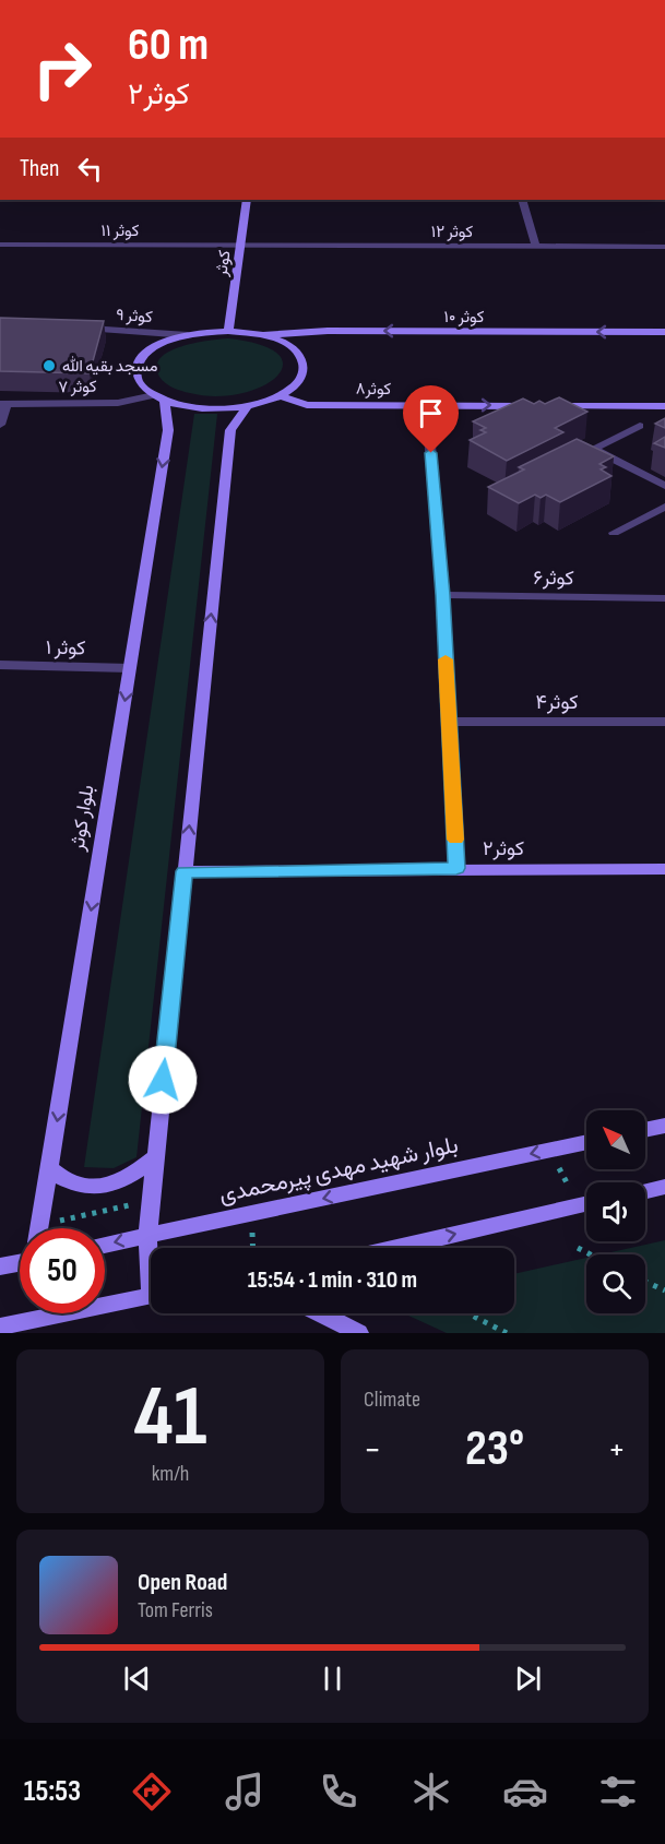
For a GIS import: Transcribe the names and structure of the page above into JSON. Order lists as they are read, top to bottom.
{
  "streets": {
    "main road": [
      "کوثر",
      "کوثر ۱۰",
      "کوثر۸",
      "بلوار کوثر",
      "کوثر۲",
      "بلوار شهید مهدی پیرمحمدی"
    ],
    "street": [
      "کوثر ۱۱",
      "کوثر ۱۲",
      "کوثر ۹",
      "کوثر ۷",
      "کوثر۶",
      "کوثر ۱",
      "کوثر۴"
    ]
  },
  "crossings": [
    ["کوثر ۱۱", "کوثر ۱۲"],
    ["کوثر ۱۱", "کوثر"],
    ["کوثر ۱۲", "کوثر"],
    ["کوثر ۷", "بلوار کوثر"],
    ["کوثر ۱", "بلوار کوثر"]
  ],
  "one_way": ["کوثر ۱۰", "کوثر۸"],
  "places": ["مسجد بقیه الله"],
  "north": "top left",
  "page": {
    "turn": ["60 m", "کوثر۲"],
    "then": "Then",
    "limit": "50",
    "trip": "15:54 · 1 min · 310 m",
    "tile": [
      ["41", "km/h"],
      "Climate"
    ],
    "heat": ["−", "23°", "+"],
    "song": ["Open Road", "Tom Ferris"],
    "tabs": "15:53"
  }
}
